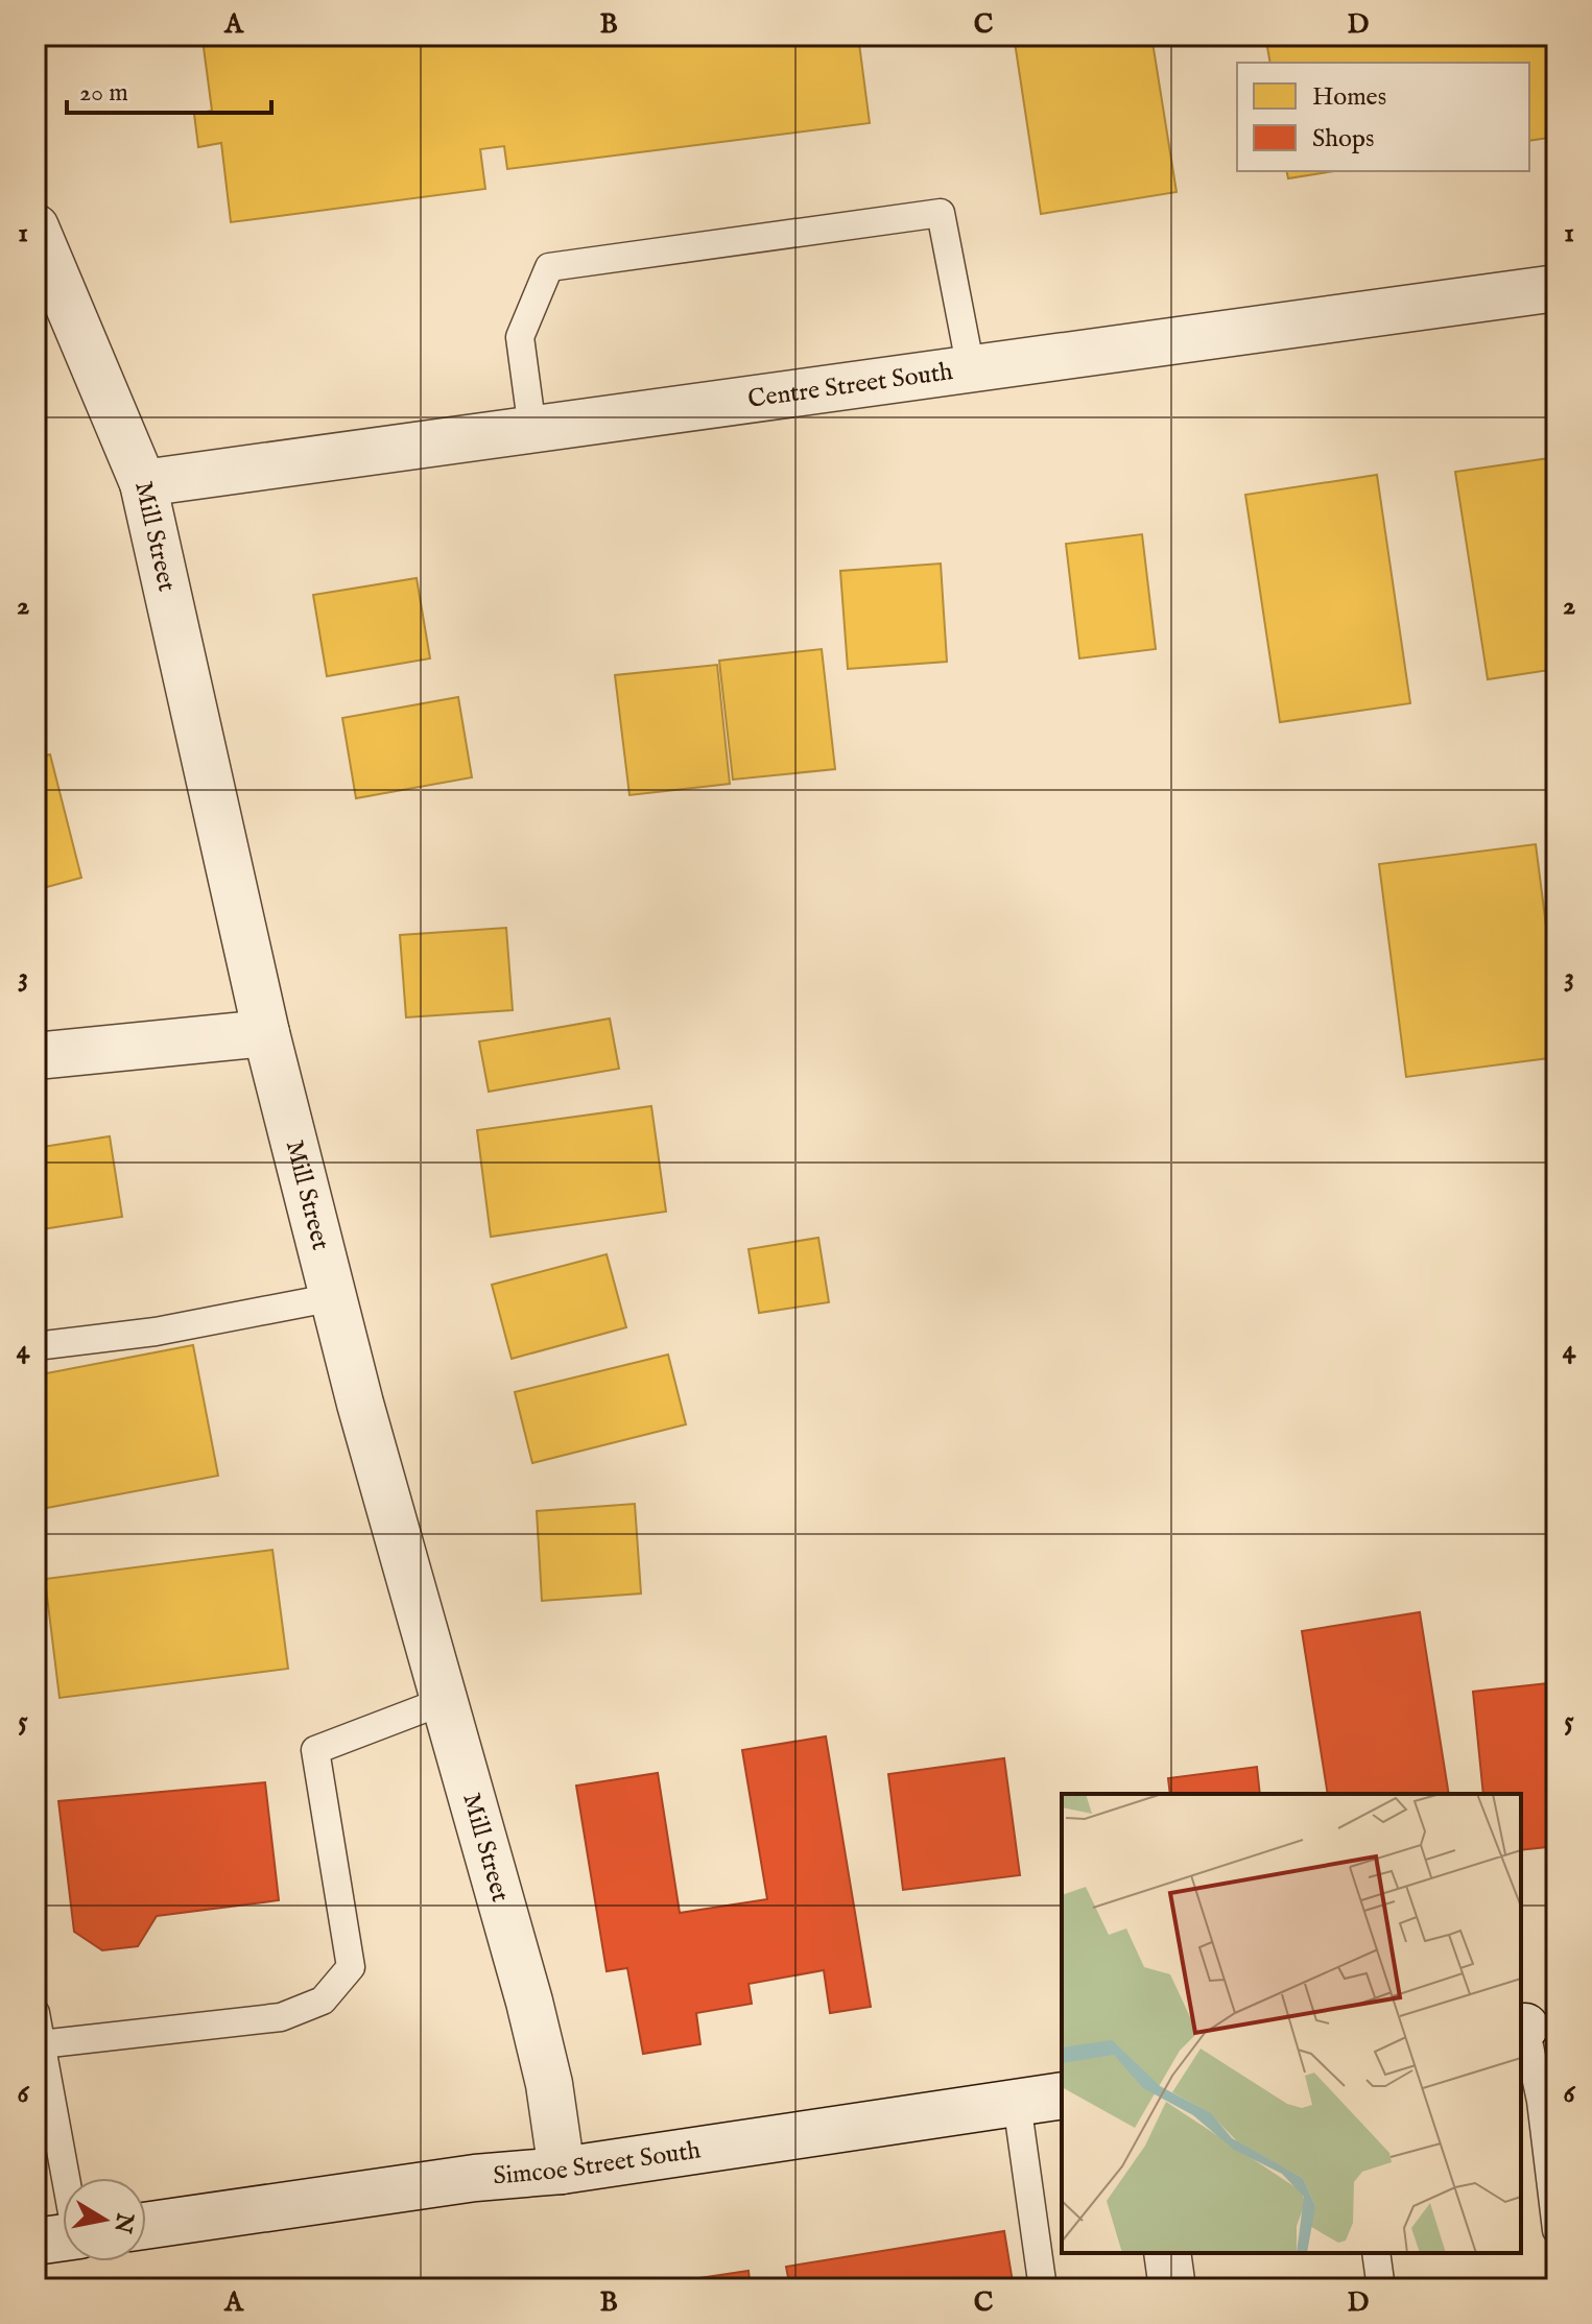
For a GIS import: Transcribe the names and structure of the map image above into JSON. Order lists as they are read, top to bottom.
{
  "streets": {
    "street": ["Centre Street South", "Mill Street", "Simcoe Street South"]
  },
  "crossings": [
    ["Centre Street South", "Mill Street"],
    ["Mill Street", "Simcoe Street South"]
  ],
  "legend": ["Homes", "Shops"],
  "scale_bar": "20 m",
  "north": "right",
  "grid": {
    "columns": [
      "A",
      "B",
      "C",
      "D"
    ],
    "rows": [
      "1",
      "2",
      "3",
      "4",
      "5",
      "6"
    ]
  }
}
